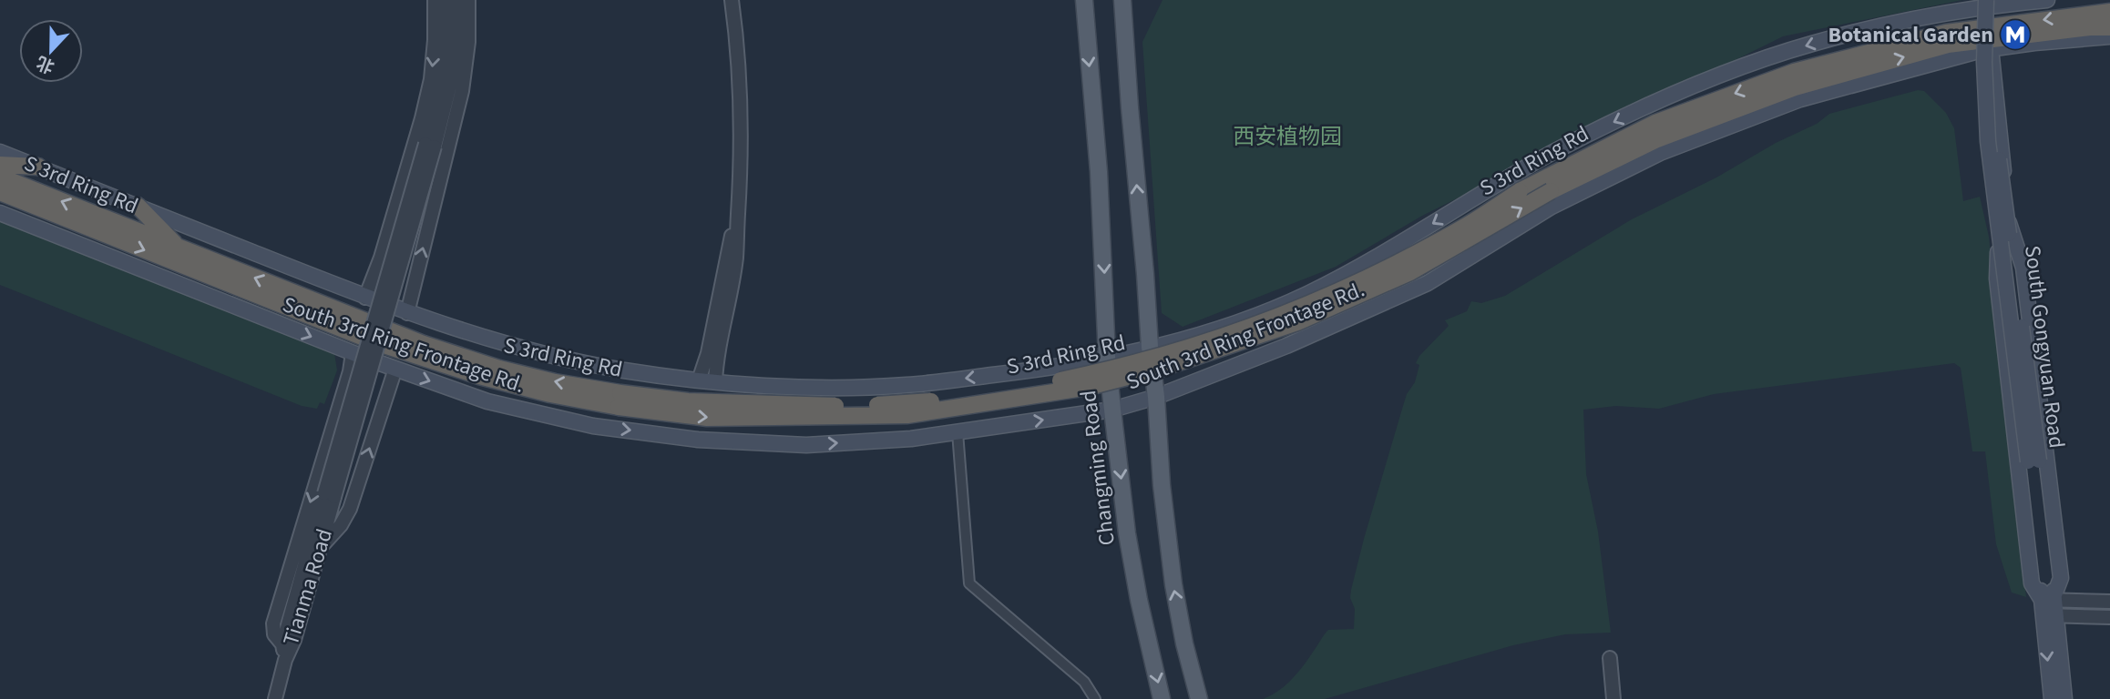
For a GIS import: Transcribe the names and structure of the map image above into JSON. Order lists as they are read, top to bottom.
{
  "streets": {
    "highway": ["S 3rd Ring Rd"],
    "main road": ["South 3rd Ring Frontage Rd.", "South Gongyuan Road", "Changming Road"],
    "street": ["Tianma Road"]
  },
  "crossings": [
    ["South 3rd Ring Frontage Rd.", "Changming Road"]
  ],
  "parks": ["西安植物园"],
  "places": {
    "metro station": ["Botanical Garden"]
  },
  "north": "bottom"
}
